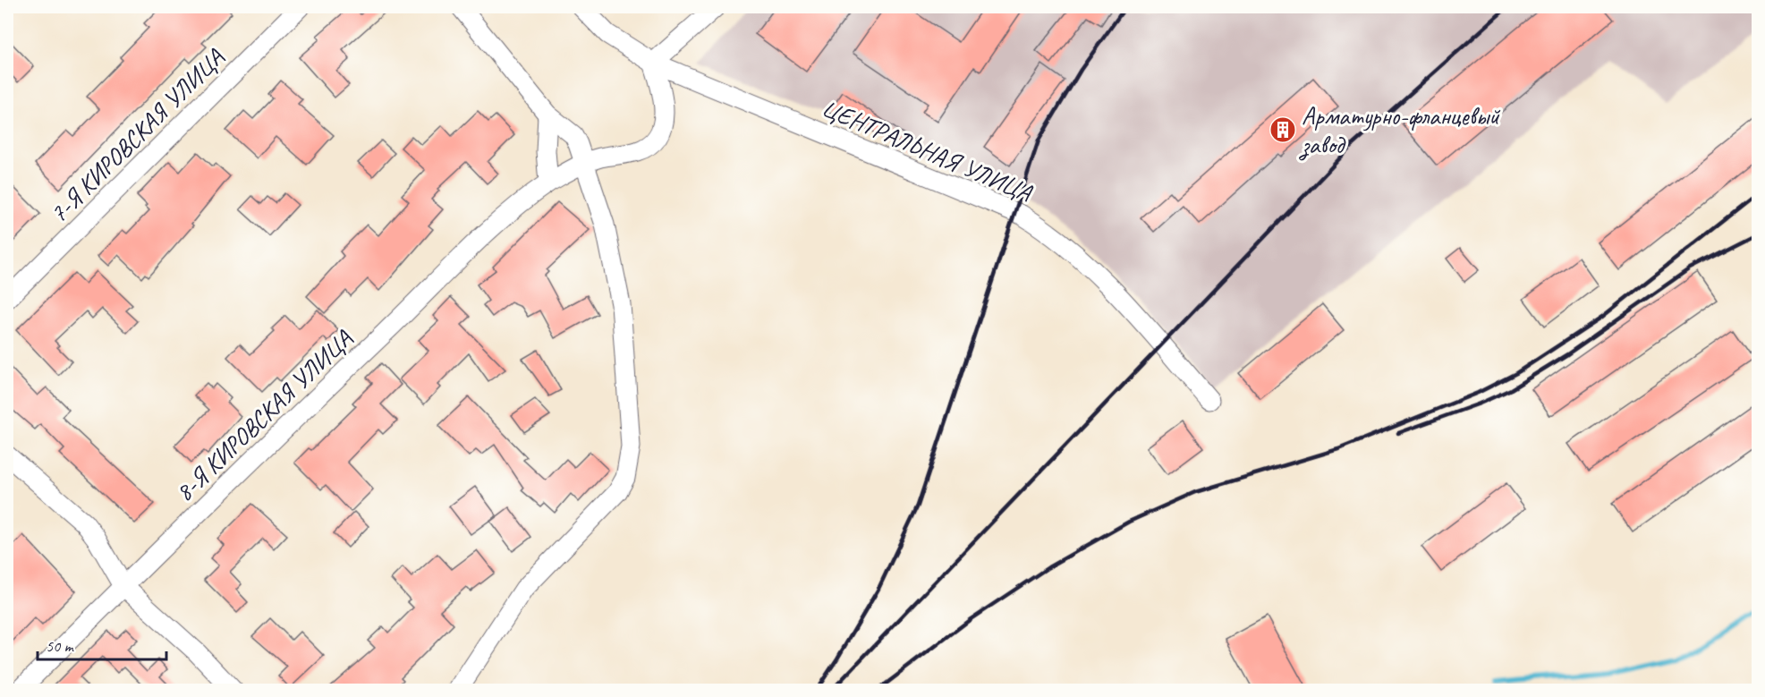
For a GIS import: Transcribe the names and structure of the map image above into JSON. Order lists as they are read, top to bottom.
{
  "streets": {
    "street": ["7-Я КИРОВСКАЯ УЛИЦА", "ЦЕНТРАЛЬНАЯ УЛИЦА", "8-Я КИРОВСКАЯ УЛИЦА"]
  },
  "crossings": [
    ["ЦЕНТРАЛЬНАЯ УЛИЦА", "8-Я КИРОВСКАЯ УЛИЦА"]
  ],
  "places": {
    "building": ["Арматурно-фланцевый завод"]
  },
  "scale_bar": "50 m"
}
